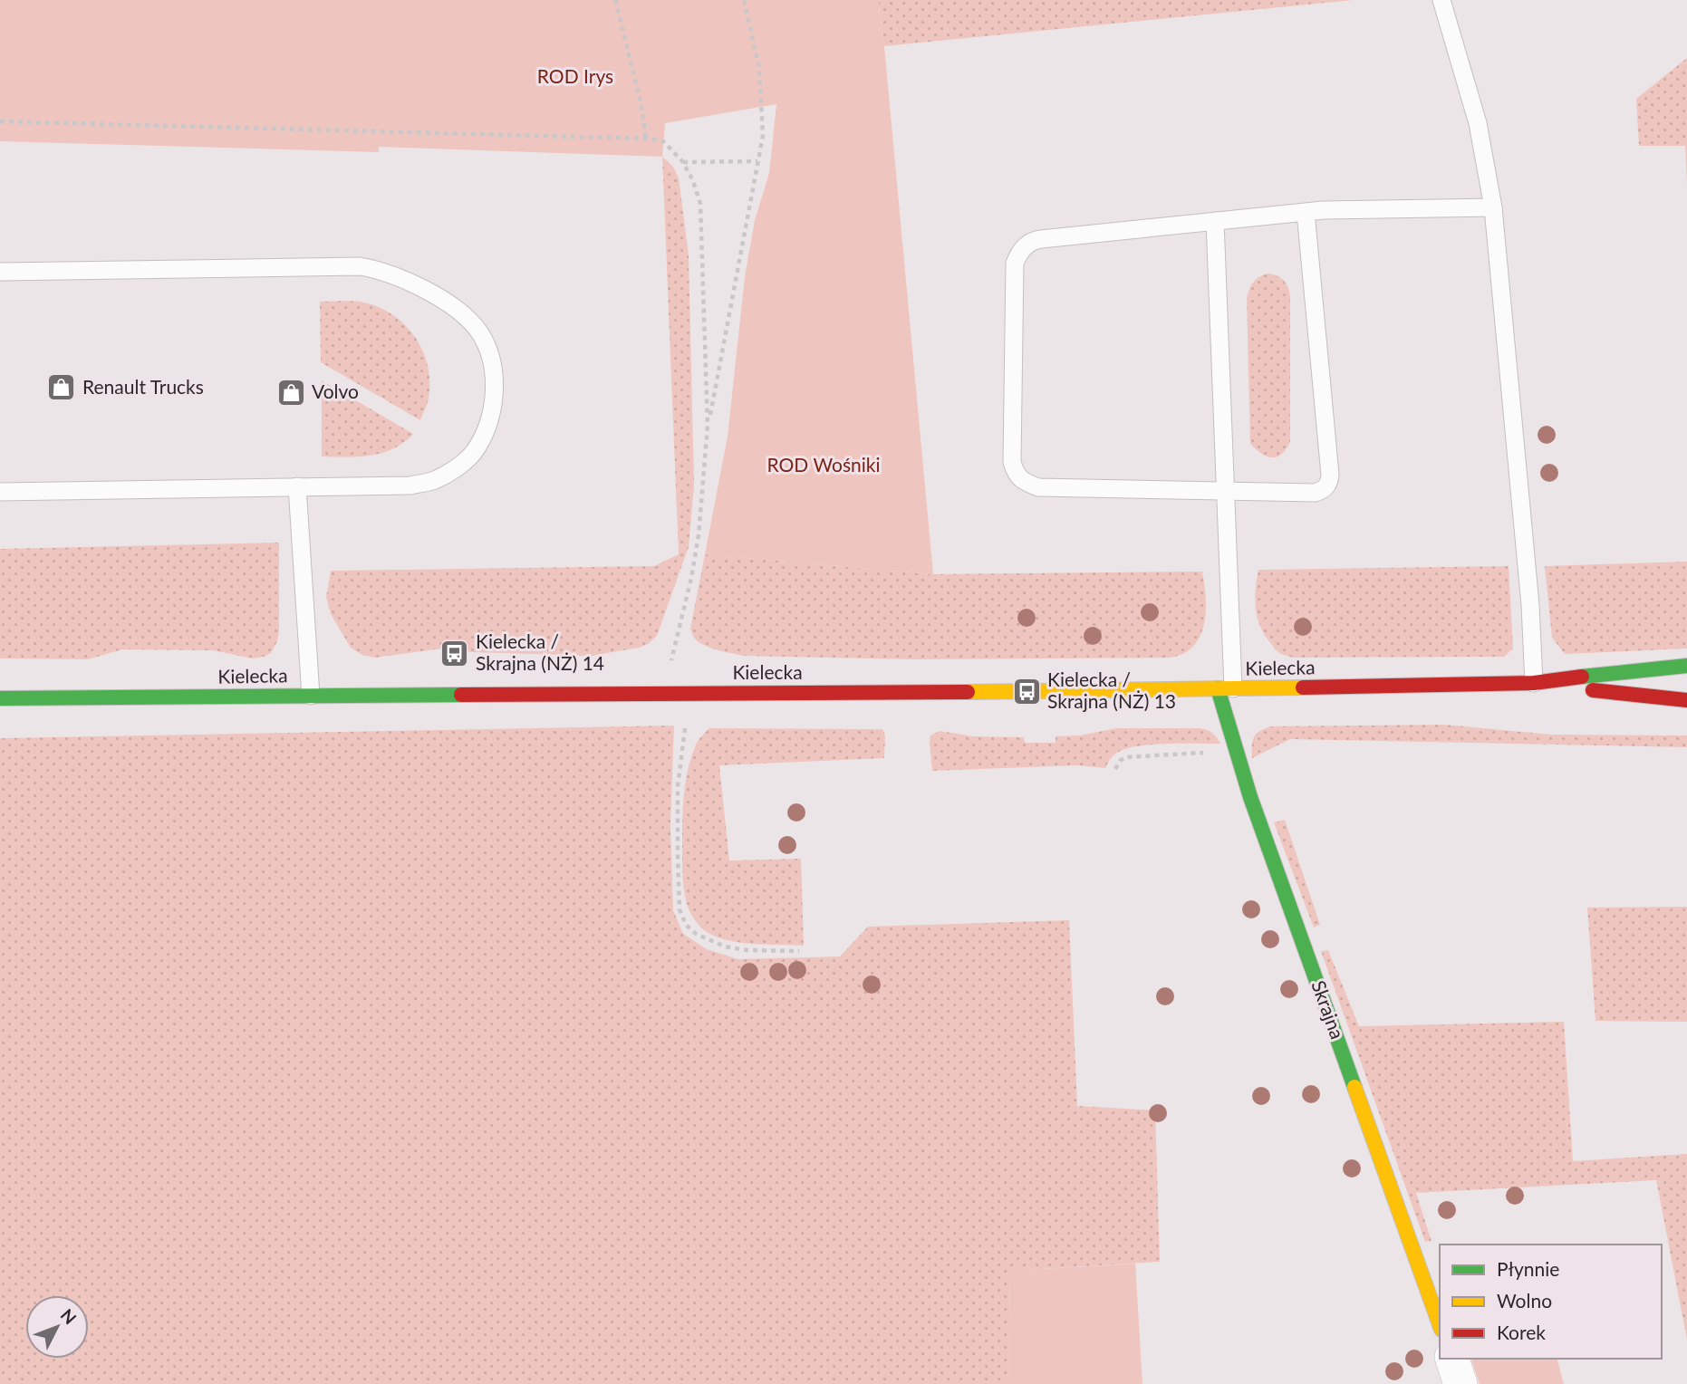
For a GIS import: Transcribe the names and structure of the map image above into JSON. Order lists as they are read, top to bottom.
{
  "streets": {
    "main road": ["Kielecka", "Skrajna"]
  },
  "crossings": [
    ["Kielecka", "Skrajna"]
  ],
  "parks": ["ROD Irys", "ROD Wośniki"],
  "places": {
    "shop": ["Renault Trucks", "Volvo"],
    "bus stop": ["Kielecka / Skrajna (NŻ) 14", "Kielecka / Skrajna (NŻ) 13"]
  },
  "legend": ["Płynnie", "Wolno", "Korek"],
  "north": "top right"
}
